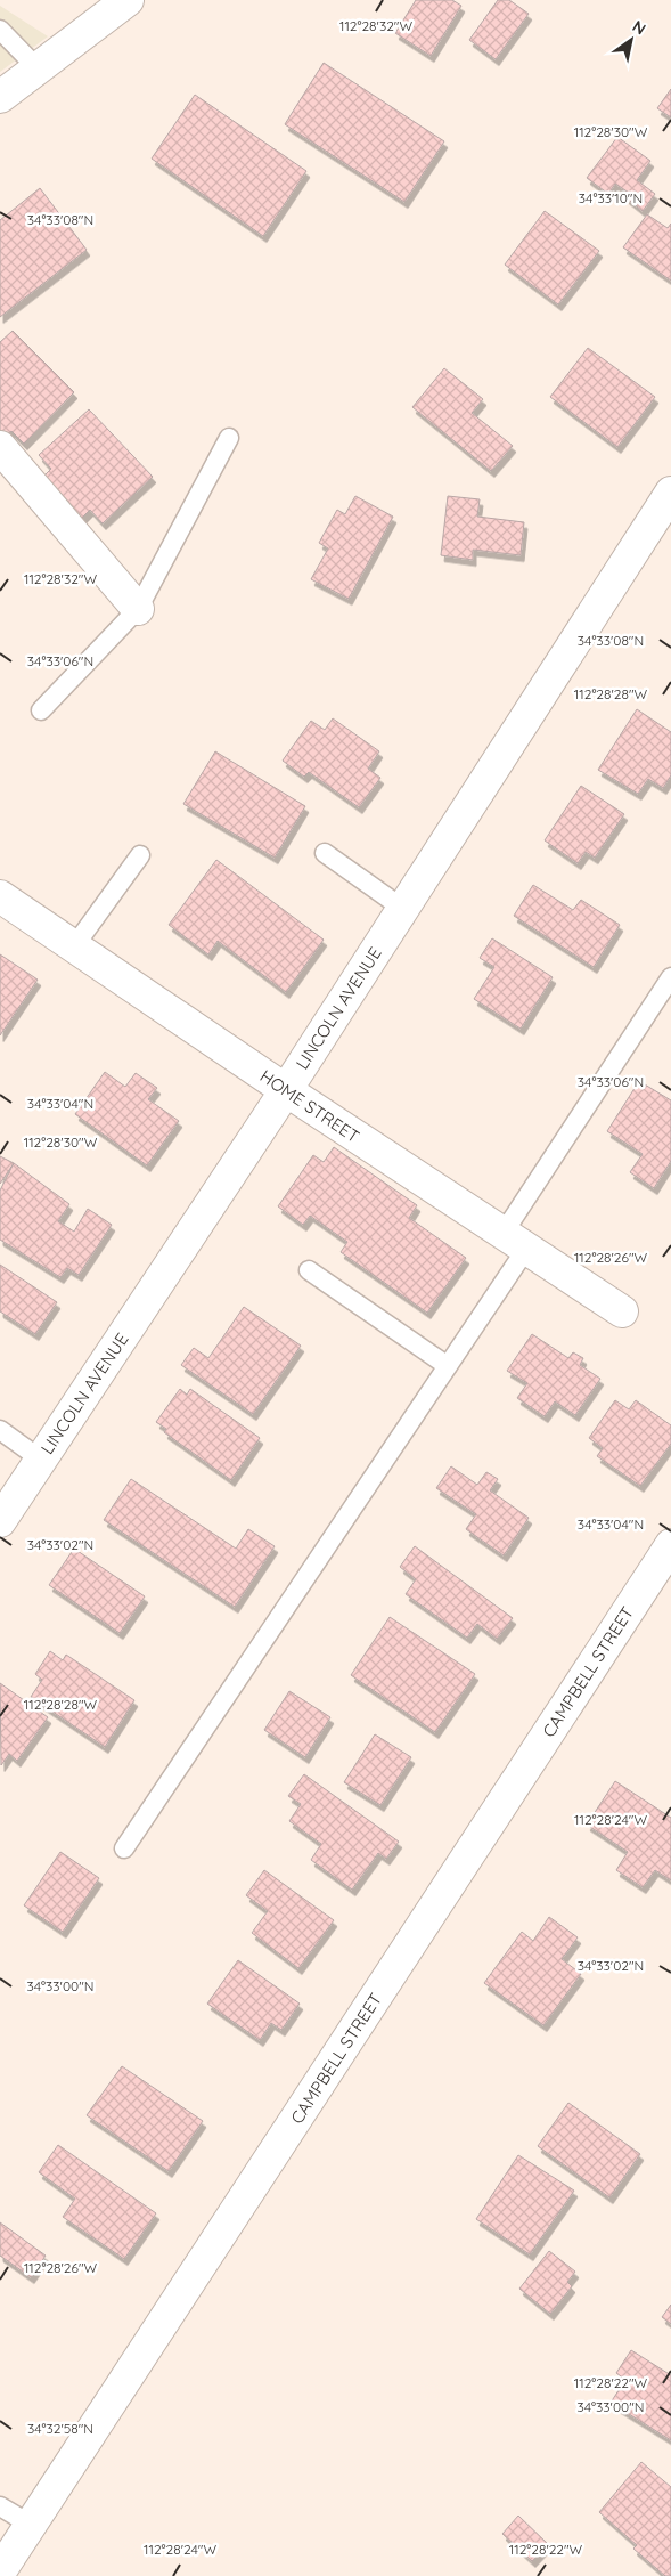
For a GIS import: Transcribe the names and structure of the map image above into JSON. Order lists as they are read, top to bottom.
{
  "streets": {
    "street": ["LINCOLN AVENUE", "HOME STREET", "CAMPBELL STREET"]
  },
  "crossings": [
    ["LINCOLN AVENUE", "HOME STREET"]
  ],
  "north": "top right",
  "coordinates": [
    "112°28'32\"W",
    "112°28'30\"W",
    "34°33'10\"N",
    "34°33'08\"N",
    "34°33'06\"N",
    "112°28'28\"W",
    "34°33'04\"N",
    "112°28'26\"W",
    "34°33'02\"N",
    "112°28'24\"W",
    "34°33'00\"N",
    "112°28'22\"W",
    "34°32'58\"N"
  ]
}
